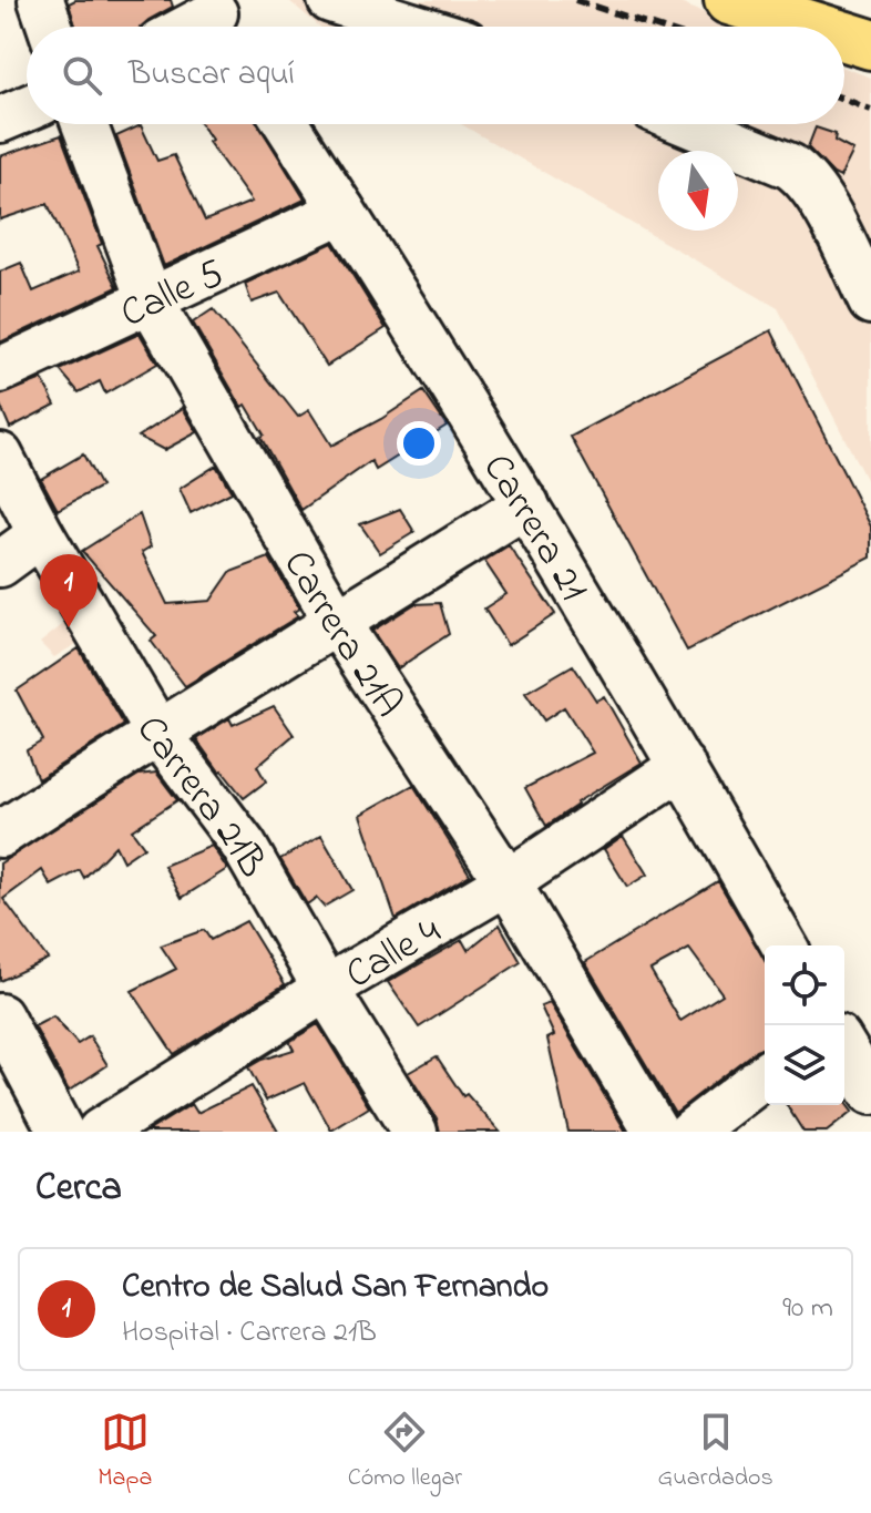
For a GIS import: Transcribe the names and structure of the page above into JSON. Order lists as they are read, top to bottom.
{
  "streets": {
    "street": [
      "Calle 5",
      "Carrera 21",
      "Carrera 21A",
      "Carrera 21B",
      "Calle 4"
    ]
  },
  "crossings": [
    ["Calle 5", "Carrera 21"],
    ["Calle 5", "Carrera 21A"],
    ["Carrera 21", "Calle 4"],
    ["Carrera 21A", "Calle 4"],
    ["Carrera 21B", "Calle 4"]
  ],
  "north": "bottom",
  "page": {
    "search": "Buscar aquí",
    "pins": "1",
    "heading": "Cerca",
    "list": [
      {
        "mark": "1",
        "name": "Centro de Salud San Fernando",
        "note": "Hospital · Carrera 21B",
        "value": "90 m"
      }
    ],
    "nav": ["Mapa", "Cómo llegar", "Guardados"]
  }
}
